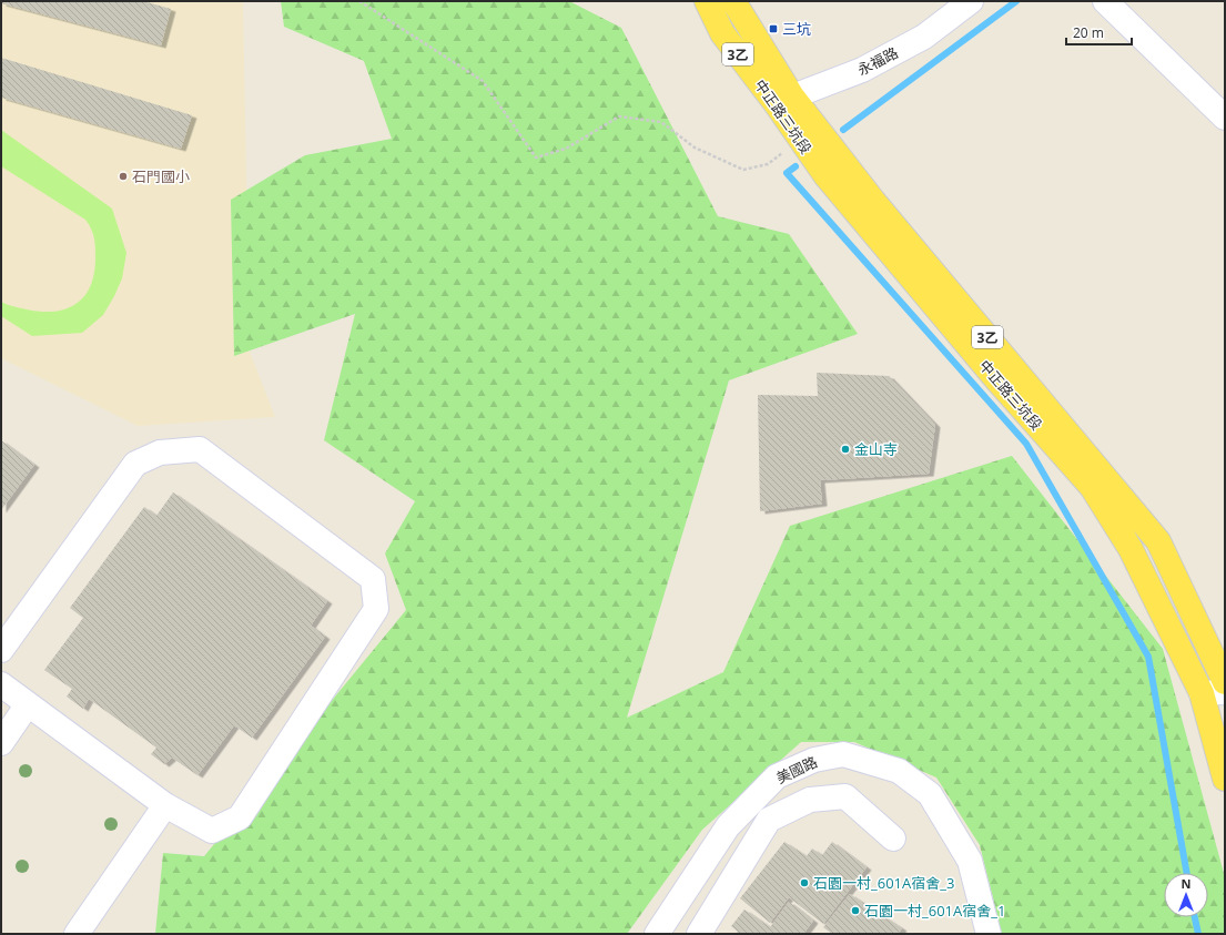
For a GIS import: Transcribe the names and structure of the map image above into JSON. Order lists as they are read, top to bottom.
{
  "streets": {
    "main road": ["3乙", "中正路三坑段"],
    "street": ["永福路", "美國路"]
  },
  "crossings": [
    ["永福路", "中正路三坑段"]
  ],
  "places": {
    "transit": ["三坑"],
    "other": [
      "石門國小",
      "金山寺",
      "石園一村_601A宿舍_3",
      "石園一村_601A宿舍_1"
    ]
  },
  "scale_bar": "20 m",
  "north": "top"
}
